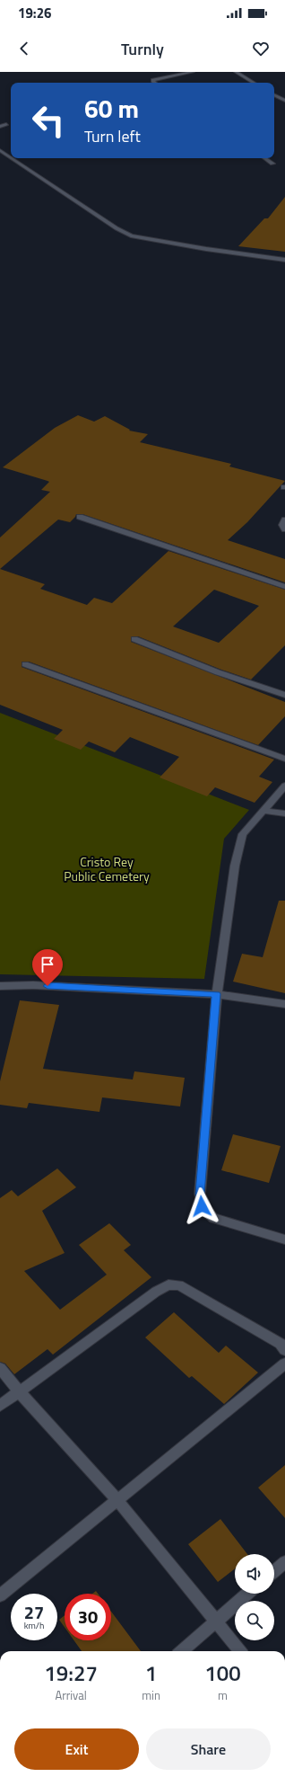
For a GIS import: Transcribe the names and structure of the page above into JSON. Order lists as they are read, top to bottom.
{
  "parks": ["Cristo Rey Public Cemetery"],
  "page": {
    "status": "19:26",
    "header": "Turnly",
    "turn": ["60 m", "Turn left"],
    "speed": "27 km/h",
    "limit": "30",
    "eta": [
      "19:27",
      "Arrival",
      "1",
      "min",
      "100",
      "m"
    ],
    "buttons": ["Exit", "Share"]
  }
}
